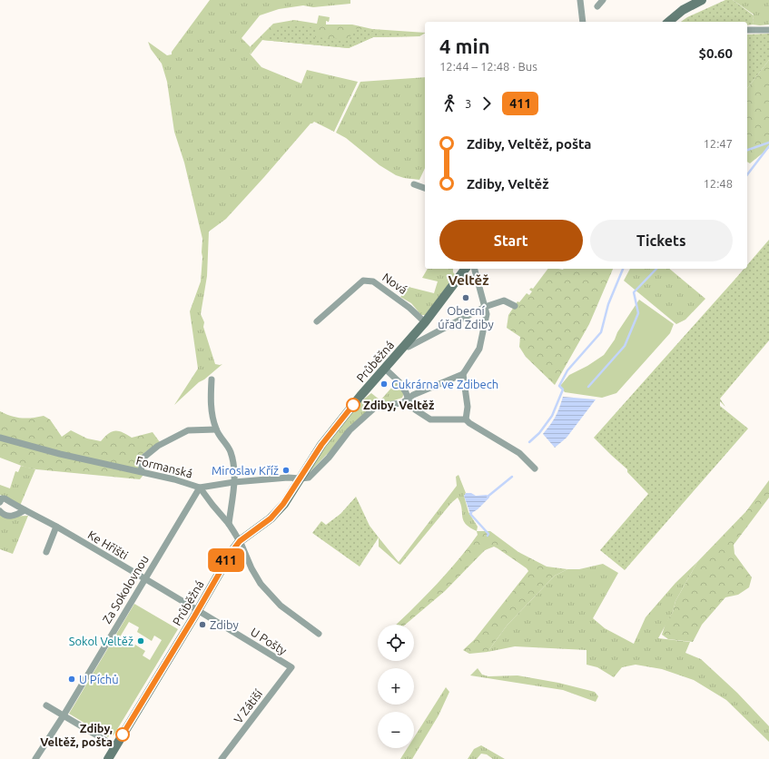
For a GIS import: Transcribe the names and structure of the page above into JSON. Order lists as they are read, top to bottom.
{
  "streets": {
    "street": [
      "Nová",
      "Průběžná",
      "Formanská",
      "Ke Hřišti",
      "Za Sokolovnou",
      "U Pošty",
      "V Zátiší"
    ]
  },
  "crossings": [
    ["Nová", "Průběžná"],
    ["Průběžná", "Formanská"],
    ["Průběžná", "Ke Hřišti"],
    ["Průběžná", "U Pošty"],
    ["Formanská", "Za Sokolovnou"],
    ["Ke Hřišti", "Za Sokolovnou"],
    ["Ke Hřišti", "U Pošty"],
    ["U Pošty", "V Zátiší"]
  ],
  "districts": ["Veltěž"],
  "places": [
    "Obecní úřad Zdiby",
    "Cukrárna ve Zdibech",
    "Zdiby, Veltěž",
    "Miroslav Kříž",
    "Zdiby",
    "Sokol Veltěž",
    "U Píchů",
    "Zdiby, Veltěž, pošta"
  ],
  "lines": ["bus line 411"],
  "page": {
    "on_map": "411",
    "heading": ["4 min", "12:44 – 12:48 · Bus", "$0.60"],
    "legs": ["3", "411"],
    "list": [
      {
        "name": "Zdiby, Veltěž, pošta",
        "value": "12:47"
      },
      {
        "name": "Zdiby, Veltěž",
        "value": "12:48"
      }
    ],
    "buttons": ["Start", "Tickets"],
    "map_buttons": ["+", "−"]
  }
}
